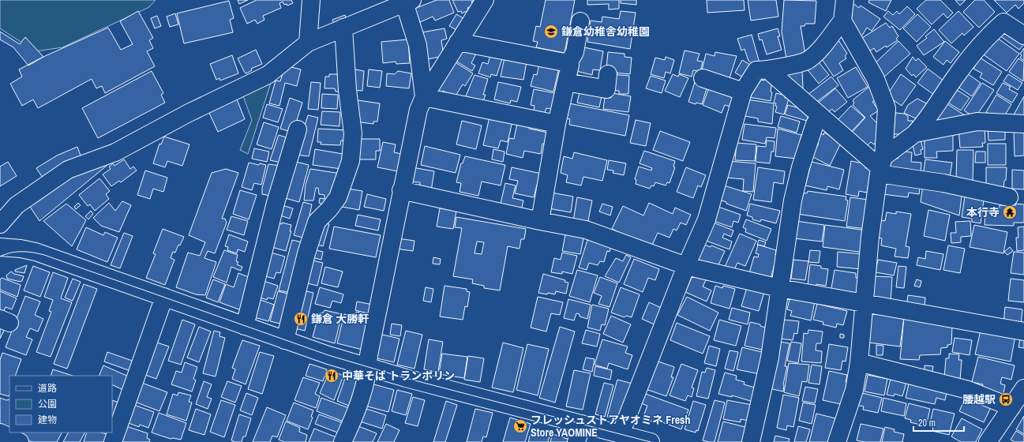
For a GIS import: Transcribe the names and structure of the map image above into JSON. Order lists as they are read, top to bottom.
{
  "places": {
    "school or university": ["鎌倉幼稚舎幼稚園"],
    "temple": ["本行寺"],
    "restaurant": ["鎌倉 大勝軒", "中華そば トランポリン"],
    "bus stop": ["腰越駅"],
    "supermarket": ["フレッシュストアヤオミネ Fresh Store YAOMINE"]
  },
  "legend": ["道路", "公園", "建物"],
  "scale_bar": "20 m"
}
